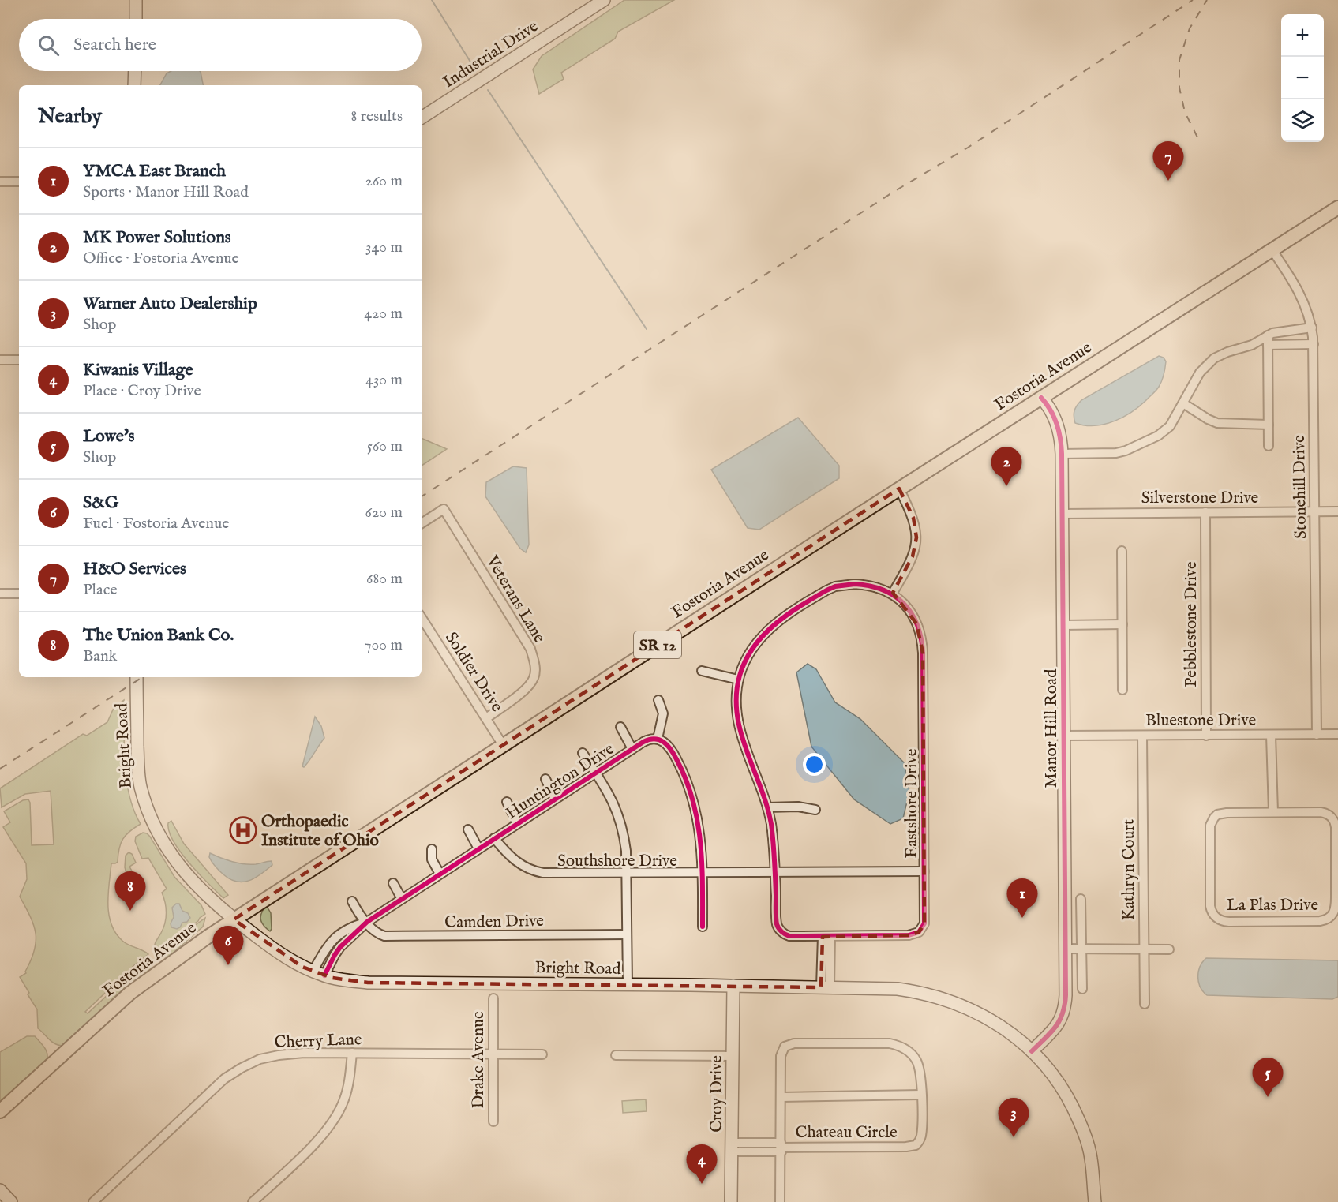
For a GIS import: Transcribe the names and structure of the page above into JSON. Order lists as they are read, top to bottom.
{
  "streets": {
    "main road": [
      "Industrial Drive",
      "Fostoria Avenue",
      "SR 12",
      "Manor Hill Road",
      "Bright Road",
      "Croy Drive"
    ],
    "street": [
      "Stonehill Drive",
      "Silverstone Drive",
      "Veterans Lane",
      "Pebblestone Drive",
      "Soldier Drive",
      "Bluestone Drive",
      "Huntington Drive",
      "Eastshore Drive",
      "Southshore Drive",
      "Kathryn Court",
      "La Plas Drive",
      "Camden Drive",
      "Cherry Lane",
      "Drake Avenue",
      "Chateau Circle"
    ]
  },
  "crossings": [
    ["Fostoria Avenue", "Stonehill Drive"],
    ["Fostoria Avenue", "Soldier Drive"],
    ["Fostoria Avenue", "Manor Hill Road"],
    ["Fostoria Avenue", "Bright Road"],
    ["Stonehill Drive", "Silverstone Drive"],
    ["Stonehill Drive", "Bluestone Drive"],
    ["Silverstone Drive", "Pebblestone Drive"],
    ["Silverstone Drive", "Manor Hill Road"],
    ["Veterans Lane", "Soldier Drive"],
    ["Pebblestone Drive", "Bluestone Drive"],
    ["Bluestone Drive", "Manor Hill Road"],
    ["Bluestone Drive", "Kathryn Court"],
    ["Manor Hill Road", "Bright Road"],
    ["Bright Road", "Huntington Drive"],
    ["Bright Road", "Croy Drive"],
    ["Huntington Drive", "Southshore Drive"],
    ["Huntington Drive", "Camden Drive"],
    ["Eastshore Drive", "Southshore Drive"],
    ["Cherry Lane", "Drake Avenue"]
  ],
  "places": {
    "hospital": ["Orthopaedic Institute of Ohio"]
  },
  "page": {
    "map_buttons": ["+", "−"],
    "search": "Search here",
    "heading": ["Nearby", "8 results"],
    "pins": [
      "7",
      "2",
      "8",
      "1",
      "6",
      "5",
      "3",
      "4"
    ],
    "list": [
      {
        "mark": "1",
        "name": "YMCA East Branch",
        "note": "Sports · Manor Hill Road",
        "value": "260 m"
      },
      {
        "mark": "2",
        "name": "MK Power Solutions",
        "note": "Office · Fostoria Avenue",
        "value": "340 m"
      },
      {
        "mark": "3",
        "name": "Warner Auto Dealership",
        "note": "Shop",
        "value": "420 m"
      },
      {
        "mark": "4",
        "name": "Kiwanis Village",
        "note": "Place · Croy Drive",
        "value": "430 m"
      },
      {
        "mark": "5",
        "name": "Lowe's",
        "note": "Shop",
        "value": "560 m"
      },
      {
        "mark": "6",
        "name": "S&G",
        "note": "Fuel · Fostoria Avenue",
        "value": "620 m"
      },
      {
        "mark": "7",
        "name": "H&O Services",
        "note": "Place",
        "value": "680 m"
      },
      {
        "mark": "8",
        "name": "The Union Bank Co.",
        "note": "Bank",
        "value": "700 m"
      }
    ]
  }
}
